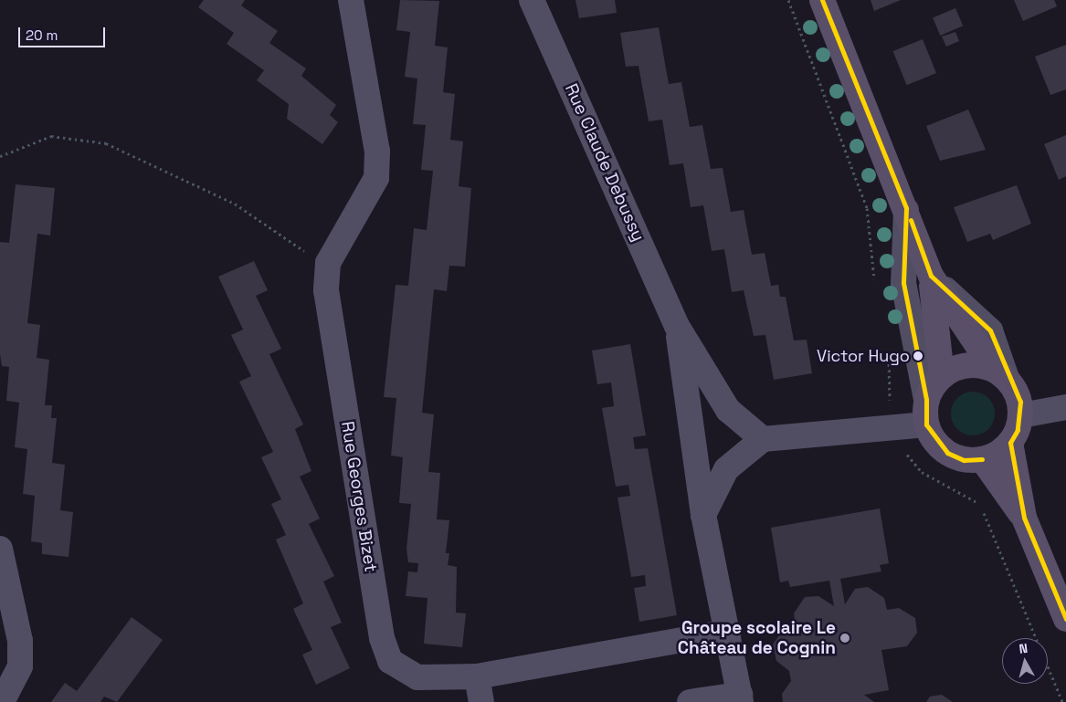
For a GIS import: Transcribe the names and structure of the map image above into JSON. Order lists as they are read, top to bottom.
{
  "streets": {
    "street": ["Rue Claude Debussy", "Rue Georges Bizet"]
  },
  "crossings": [
    ["Rue Claude Debussy", "Rue Georges Bizet"]
  ],
  "places": ["Victor Hugo", "Groupe scolaire Le Château de Cognin"],
  "scale_bar": "20 m",
  "north": "top"
}
